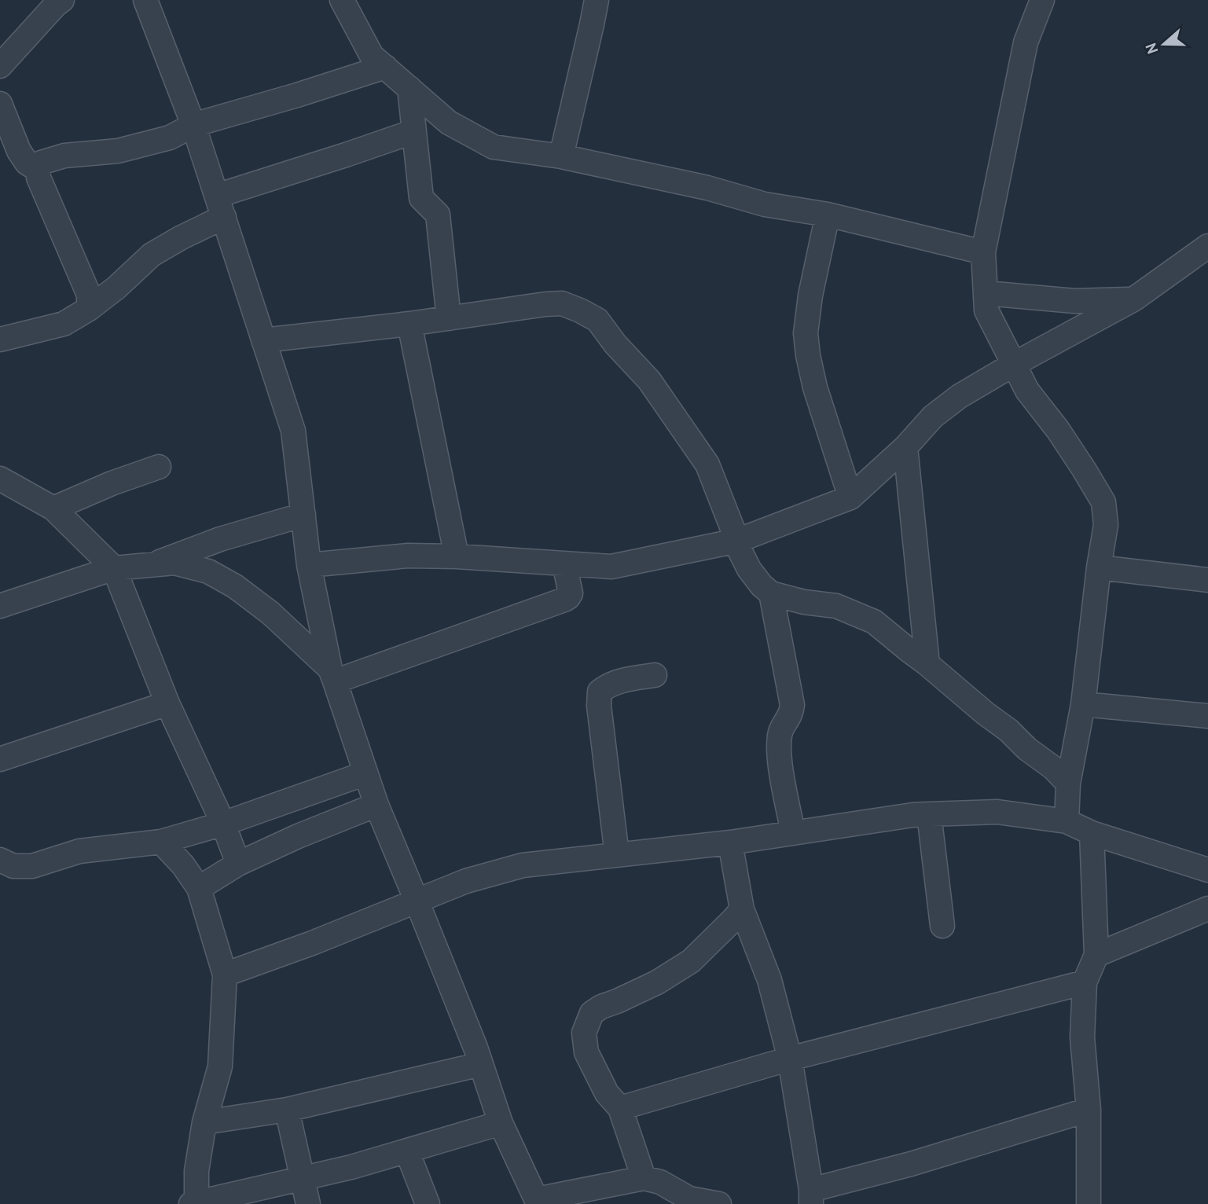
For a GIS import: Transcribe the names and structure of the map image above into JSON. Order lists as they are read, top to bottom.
{
  "north": "left"
}
